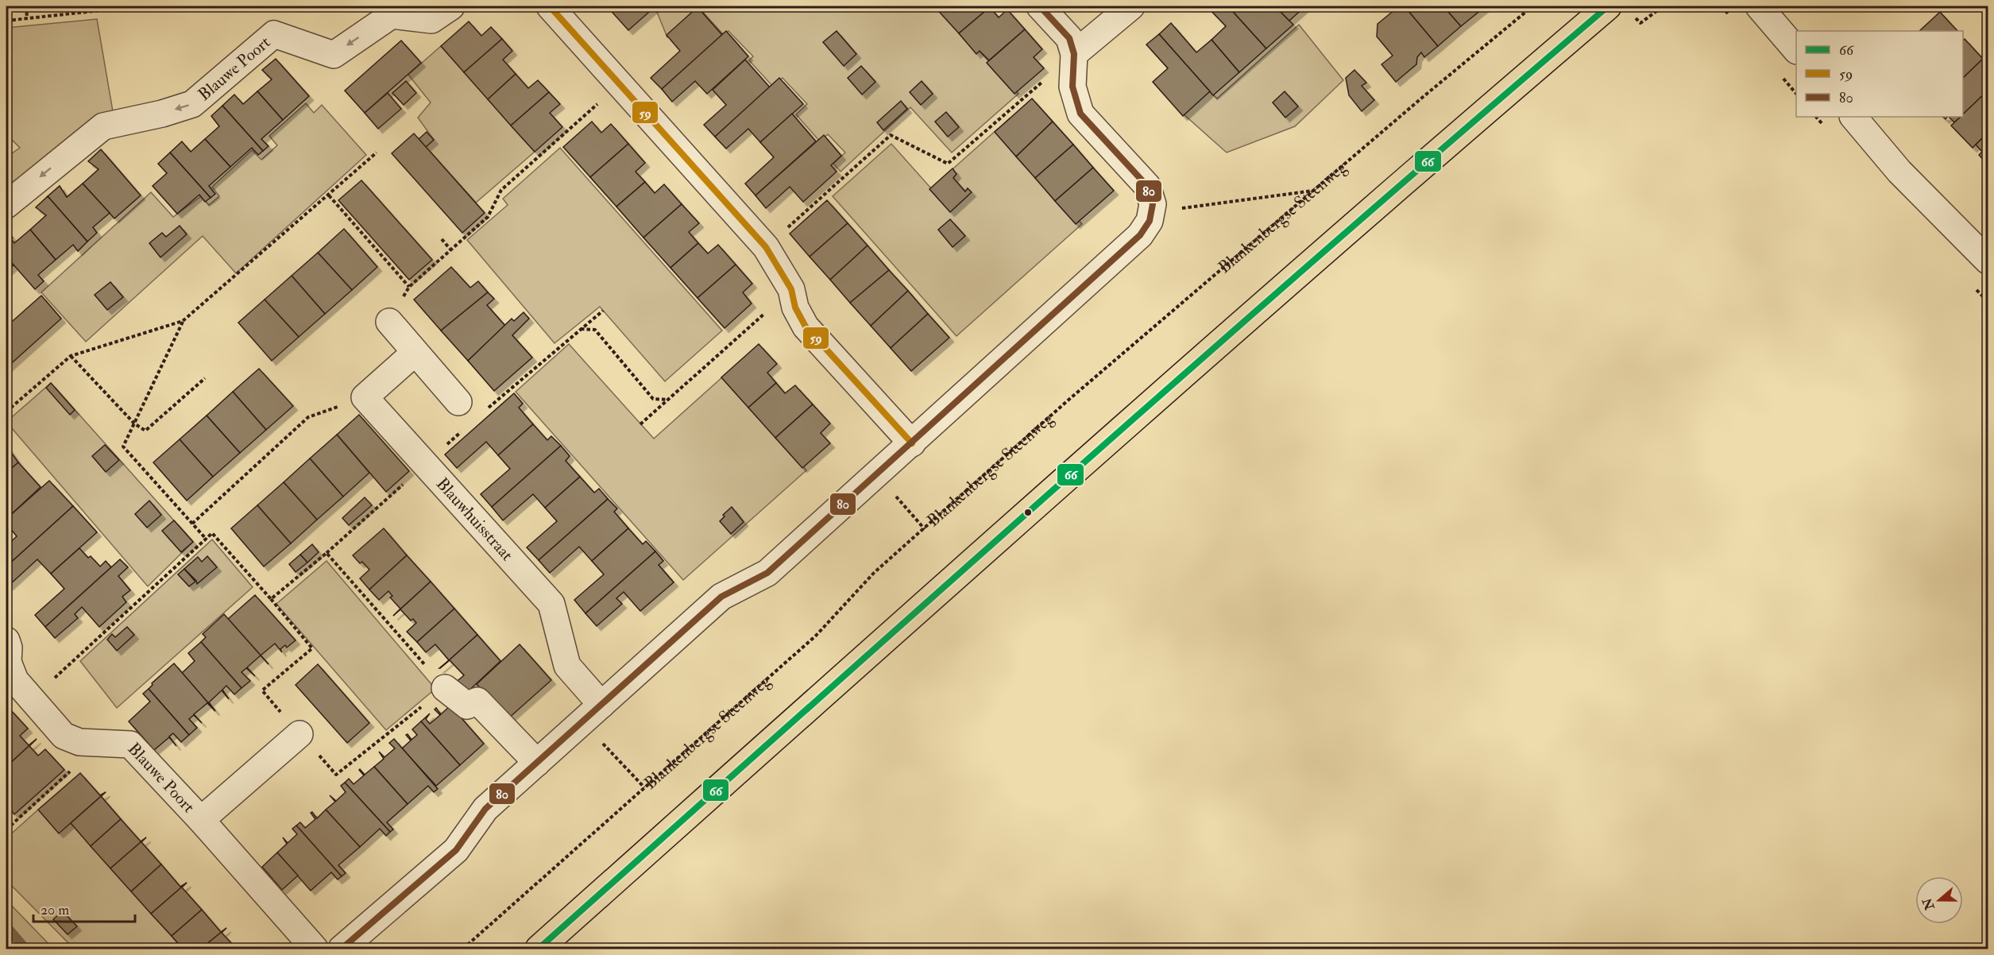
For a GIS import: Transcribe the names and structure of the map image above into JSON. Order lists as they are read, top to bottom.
{
  "streets": {
    "street": ["Blauwe Poort", "Blauwhuisstraat"],
    "path": ["Blankenbergse Steenweg"]
  },
  "one_way": ["Blauwe Poort"],
  "lines": ["transit line 66", "transit line 59", "transit line 80"],
  "legend": ["66", "59", "80"],
  "scale_bar": "20 m",
  "north": "left"
}
